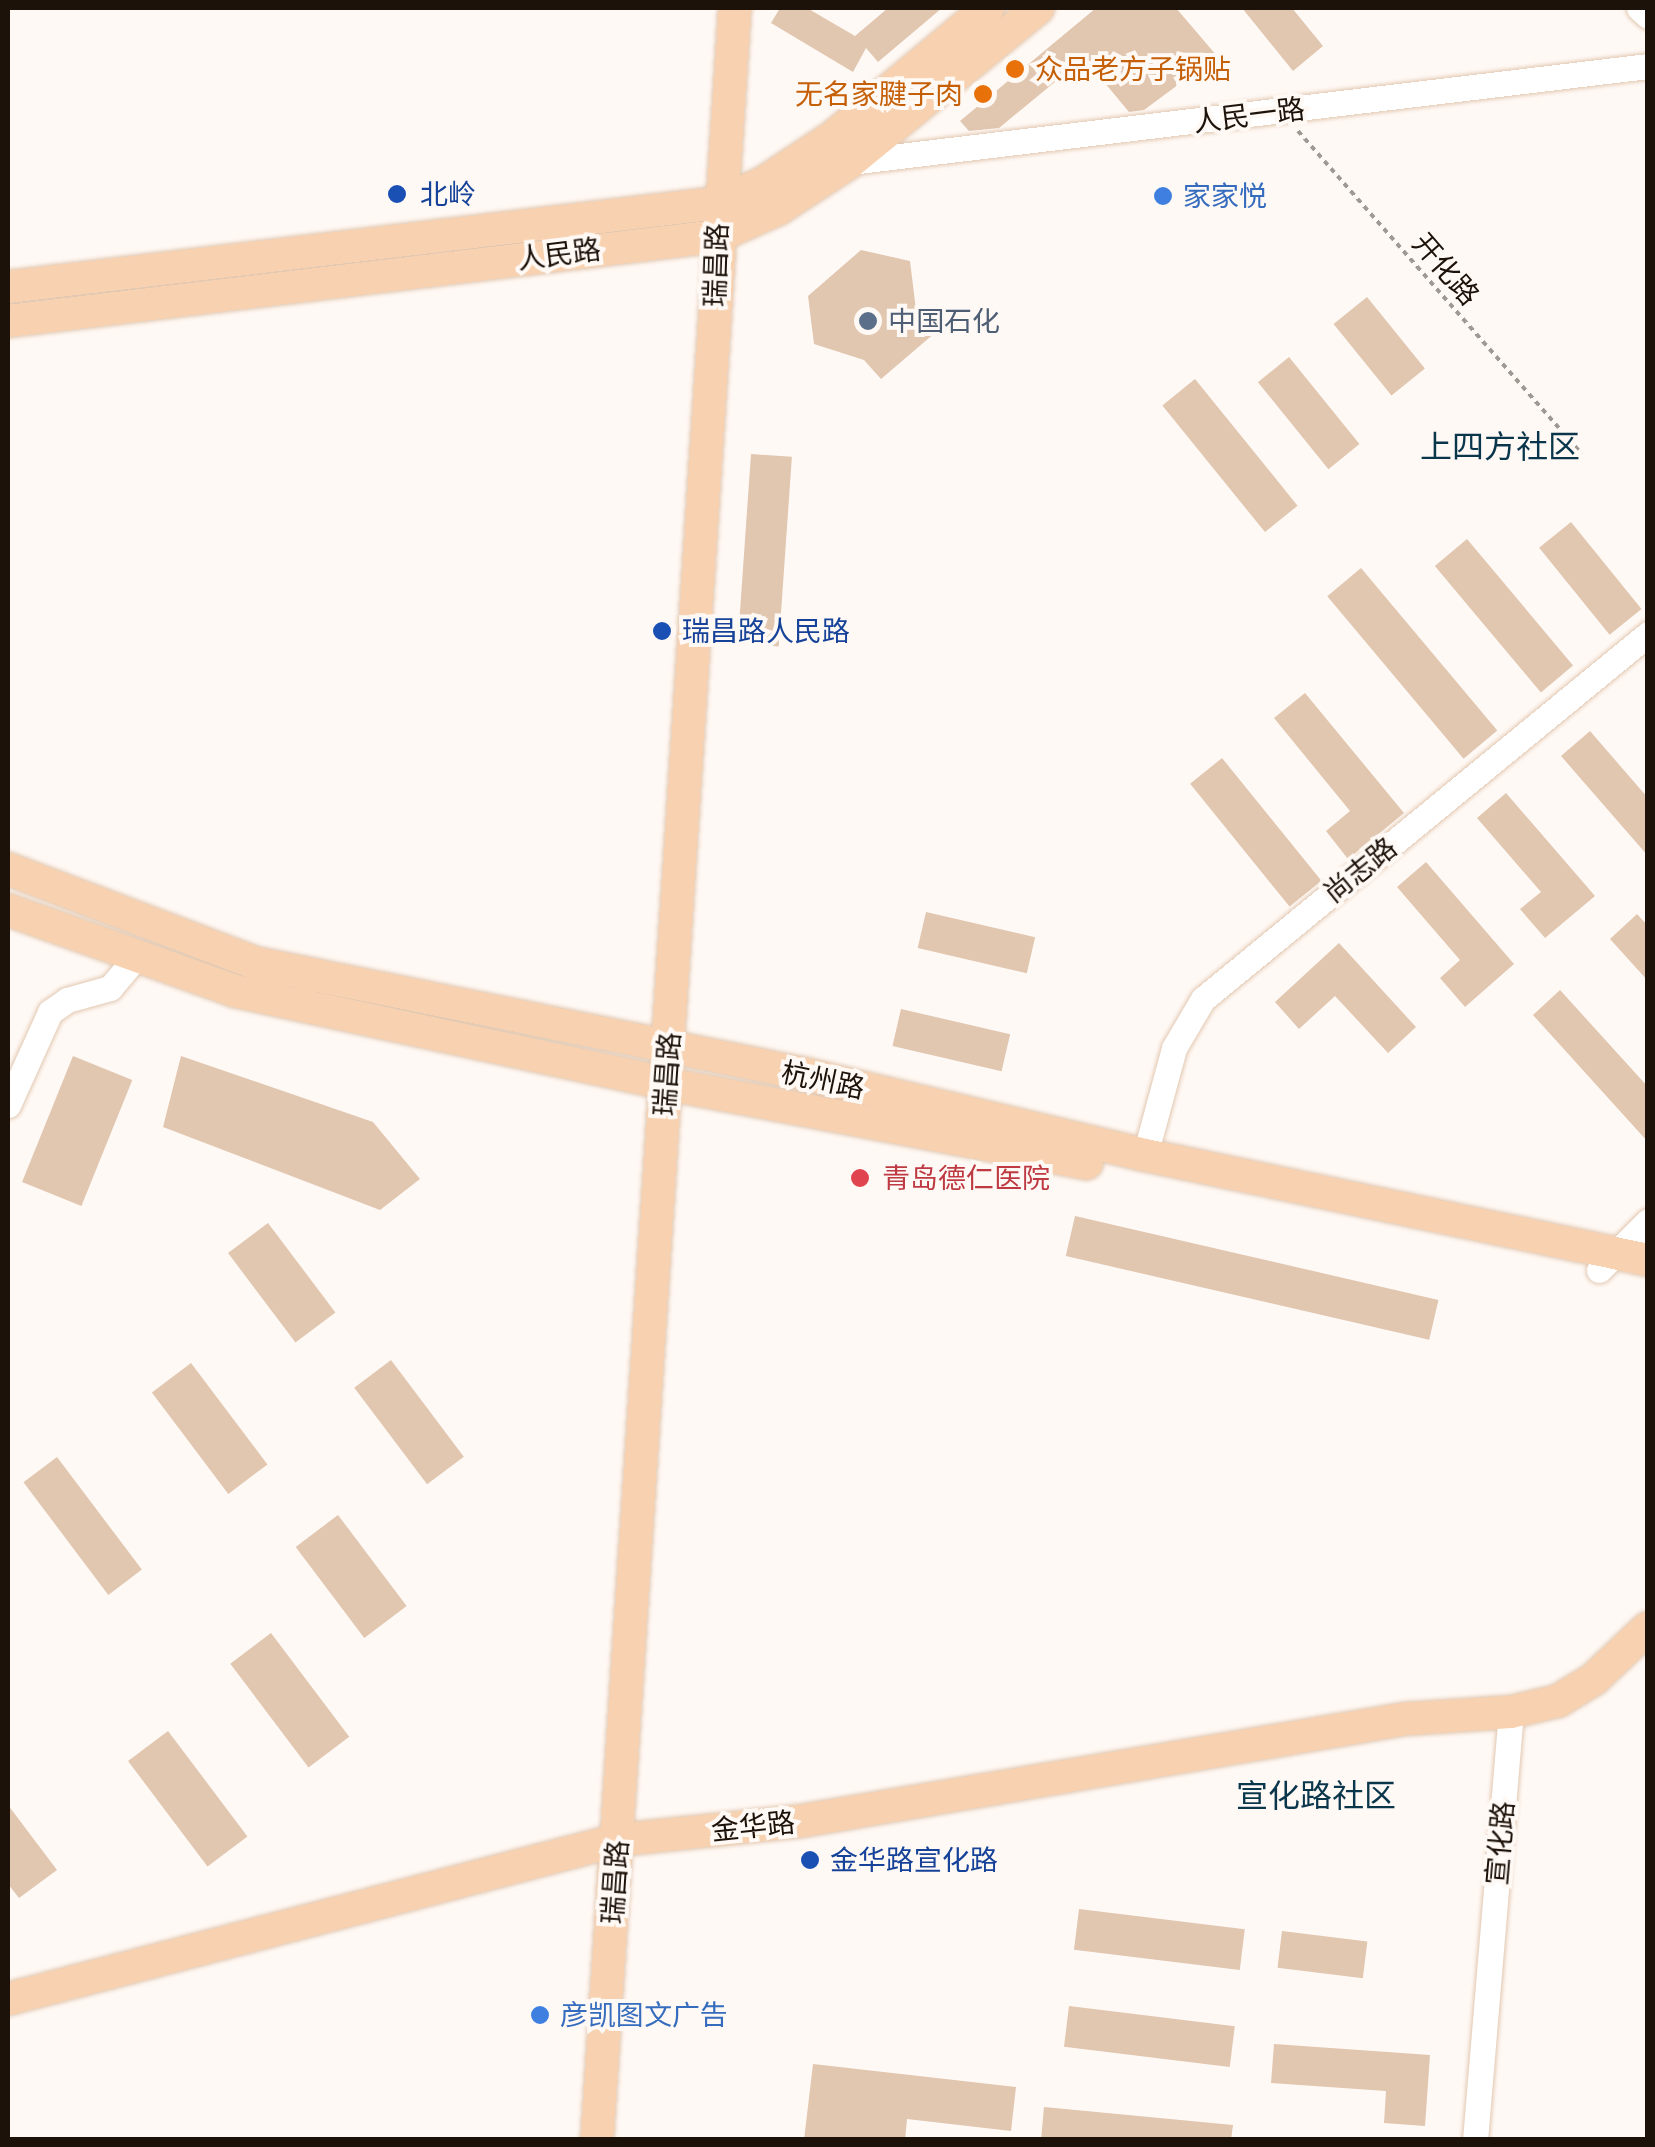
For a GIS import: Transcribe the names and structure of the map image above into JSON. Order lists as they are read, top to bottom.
{
  "streets": {
    "main road": [
      "人民路",
      "瑞昌路",
      "杭州路",
      "金华路"
    ],
    "street": ["人民一路", "尚志路", "宣化路"],
    "path": ["开化路"]
  },
  "crossings": [
    ["人民一路", "人民路"],
    ["人民一路", "开化路"],
    ["人民路", "瑞昌路"],
    ["瑞昌路", "杭州路"],
    ["瑞昌路", "金华路"],
    ["尚志路", "杭州路"],
    ["金华路", "宣化路"]
  ],
  "districts": ["上四方社区", "宣化路社区"],
  "places": [
    "众品老方子锅贴",
    "无名家腱子肉",
    "北岭",
    "家家悦",
    "中国石化",
    "瑞昌路人民路",
    "青岛德仁医院",
    "金华路宣化路",
    "彦凯图文广告"
  ]
}
